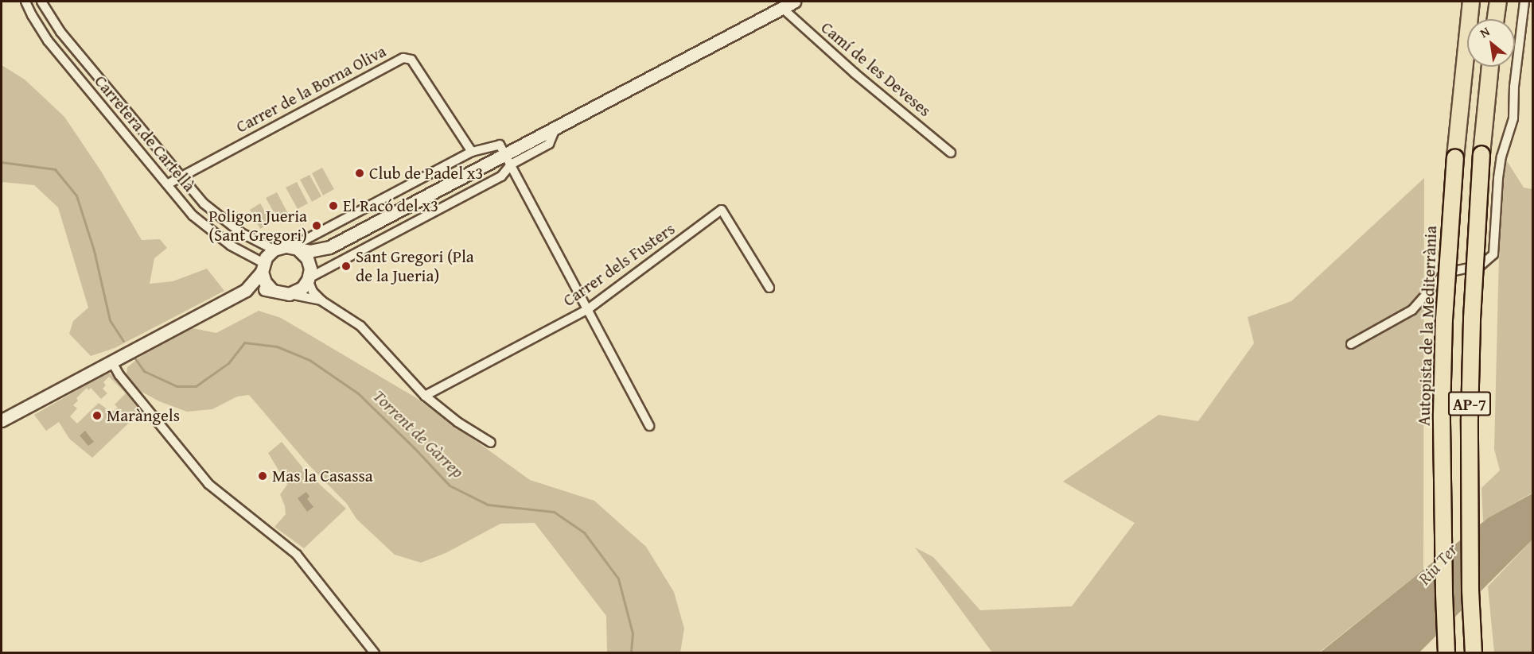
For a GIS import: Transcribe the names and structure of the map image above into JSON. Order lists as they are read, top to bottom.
{
  "streets": {
    "highway": ["Autopista de la Mediterrània", "AP-7"],
    "street": [
      "Camí de les Deveses",
      "Carrer de la Borna Oliva",
      "Carretera de Cartellà",
      "Carrer dels Fusters"
    ]
  },
  "crossings": [
    ["Carrer de la Borna Oliva", "Carretera de Cartellà"]
  ],
  "water": ["Torrent de Gàrrep", "Riu Ter"],
  "places": [
    "Club de Padel x3",
    "El Racó del x3",
    "Poligon Jueria (Sant Gregori)",
    "Sant Gregori (Pla de la Jueria)",
    "Maràngels",
    "Mas la Casassa"
  ],
  "north": "top left"
}
